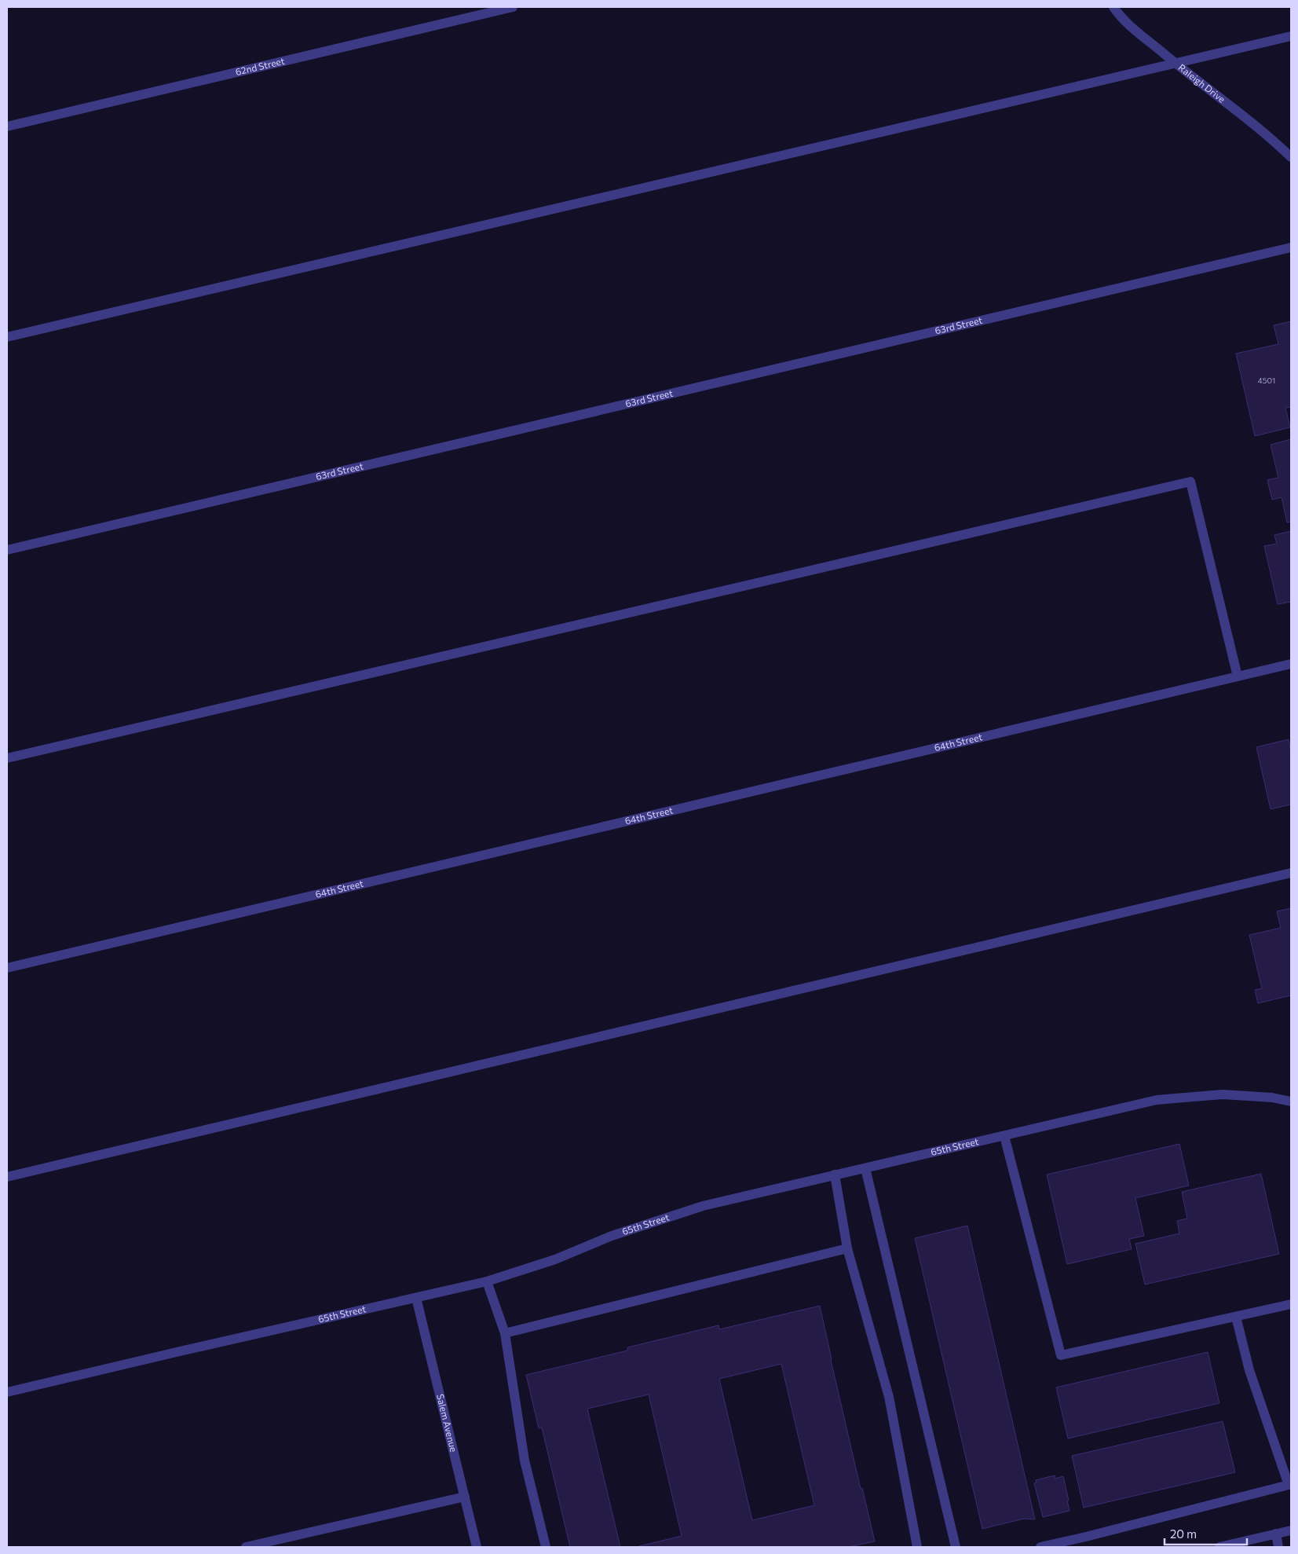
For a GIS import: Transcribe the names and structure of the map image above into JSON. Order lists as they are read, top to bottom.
{
  "streets": {
    "street": [
      "62nd Street",
      "Raleigh Drive",
      "63rd Street",
      "64th Street",
      "65th Street",
      "Salem Avenue"
    ]
  },
  "crossings": [
    ["65th Street", "Salem Avenue"]
  ],
  "house_numbers": ["4501"],
  "scale_bar": "20 m"
}
